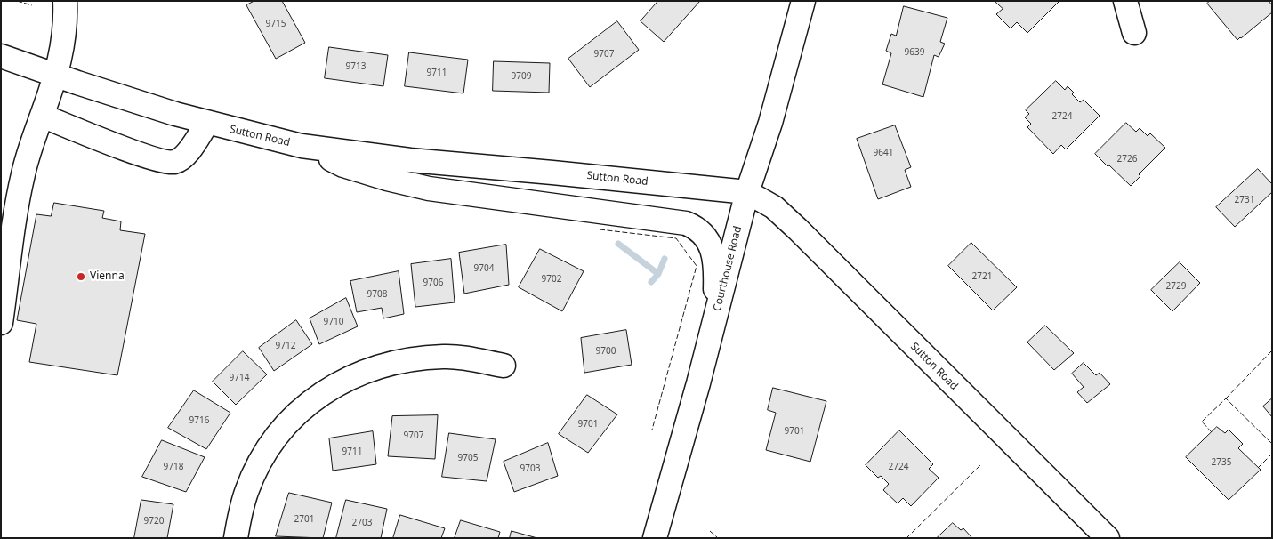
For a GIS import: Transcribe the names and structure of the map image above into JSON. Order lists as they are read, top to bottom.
{
  "streets": {
    "street": ["Sutton Road", "Courthouse Road"]
  },
  "crossings": [
    ["Sutton Road", "Courthouse Road"]
  ],
  "places": ["Vienna"],
  "house_numbers": [
    "9715",
    "9639",
    "9707",
    "9713",
    "9711",
    "9709",
    "2724",
    "9641",
    "2726",
    "2731",
    "9704",
    "2721",
    "9702",
    "9706",
    "2729",
    "9708",
    "9710",
    "9712",
    "9700",
    "9714",
    "9716",
    "9701",
    "9701",
    "9707",
    "9711",
    "9705",
    "2735",
    "9718",
    "2724",
    "9703",
    "2701",
    "9720",
    "2703"
  ]
}
